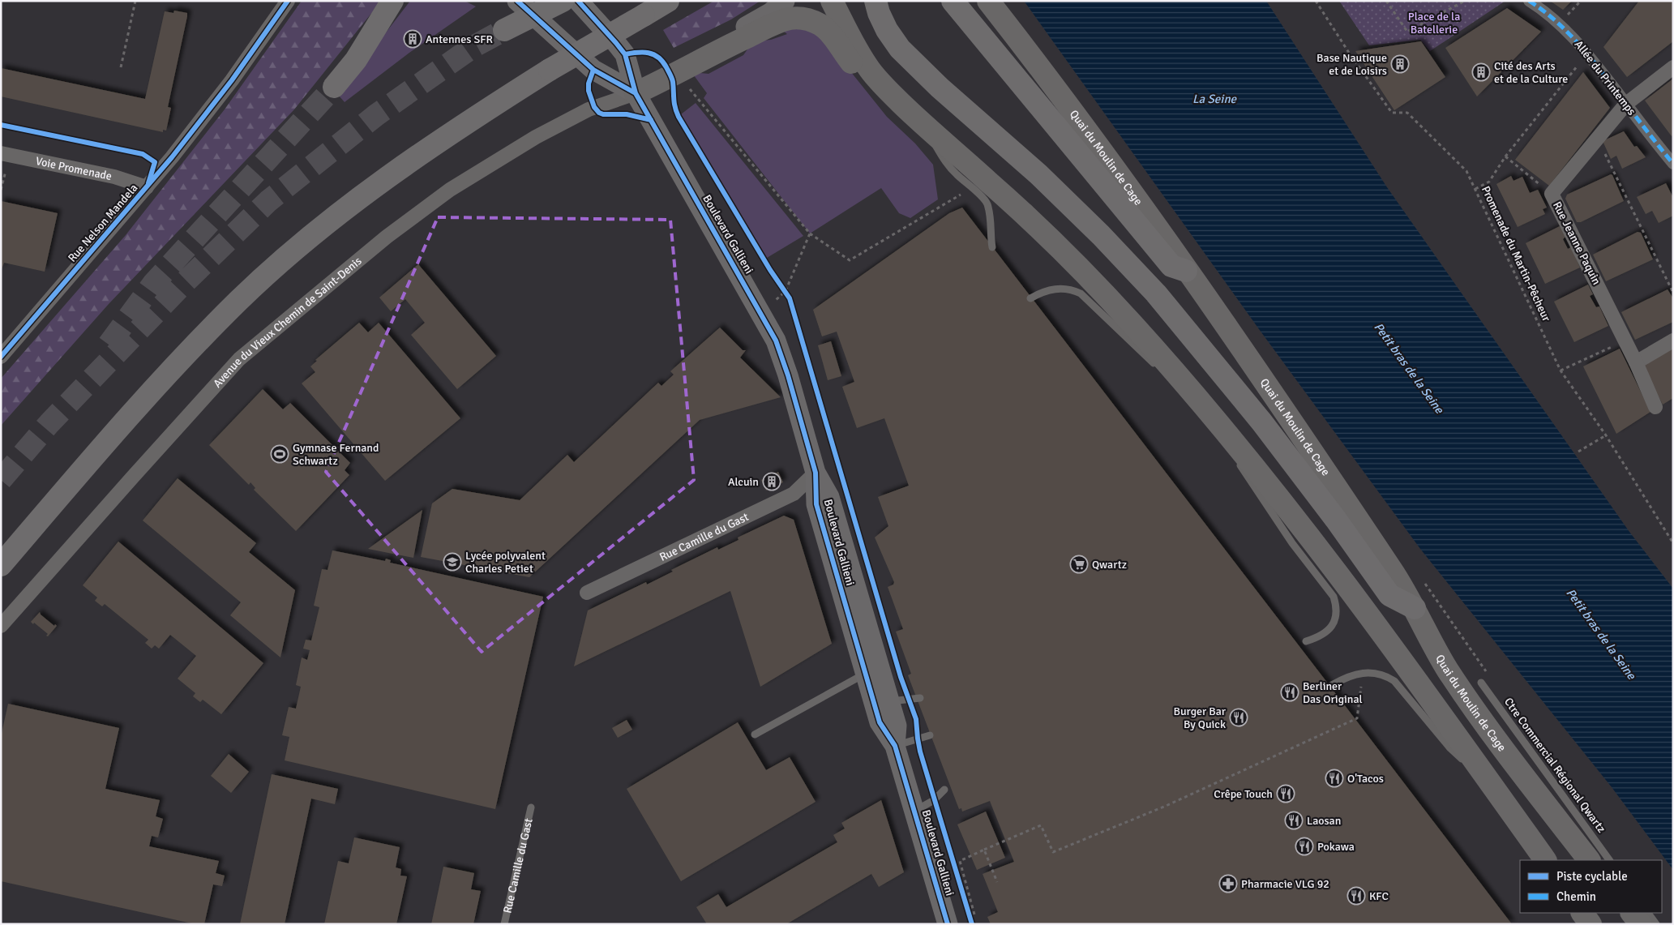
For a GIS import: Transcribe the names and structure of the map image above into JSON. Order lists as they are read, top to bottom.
{
  "streets": {
    "main road": ["Quai du Moulin de Cage", "Boulevard Gallieni"],
    "street": [
      "Allée du Printemps",
      "Voie Promenade",
      "Rue Nelson Mandela",
      "Rue Jeanne Paquin",
      "Avenue du Vieux Chemin de Saint-Denis",
      "Rue Camille du Gast"
    ],
    "lane": ["Ctre Commercial Régional Qwartz"],
    "path": ["Promenade du Martin-Pêcheur"]
  },
  "crossings": [
    ["Allée du Printemps", "Rue Jeanne Paquin"],
    ["Voie Promenade", "Rue Nelson Mandela"],
    ["Boulevard Gallieni", "Avenue du Vieux Chemin de Saint-Denis"],
    ["Boulevard Gallieni", "Rue Camille du Gast"]
  ],
  "water": ["La Seine", "Petit bras de la Seine"],
  "parks": ["Place de la Batellerie"],
  "places": {
    "building": [
      "Antennes SFR",
      "Base Nautique et de Loisirs",
      "Cité des Arts et de la Culture",
      "Alcuin"
    ],
    "sports": ["Gymnase Fernand Schwartz"],
    "school or university": ["Lycée polyvalent Charles Petiet"],
    "supermarket": ["Qwartz"],
    "restaurant": [
      "Berliner Das Original",
      "Burger Bar By Quick",
      "O'Tacos",
      "Crêpe Touch",
      "Laosan",
      "Pokawa",
      "KFC"
    ],
    "pharmacy": ["Pharmacie VLG 92"]
  },
  "legend": ["Piste cyclable", "Chemin"]
}
